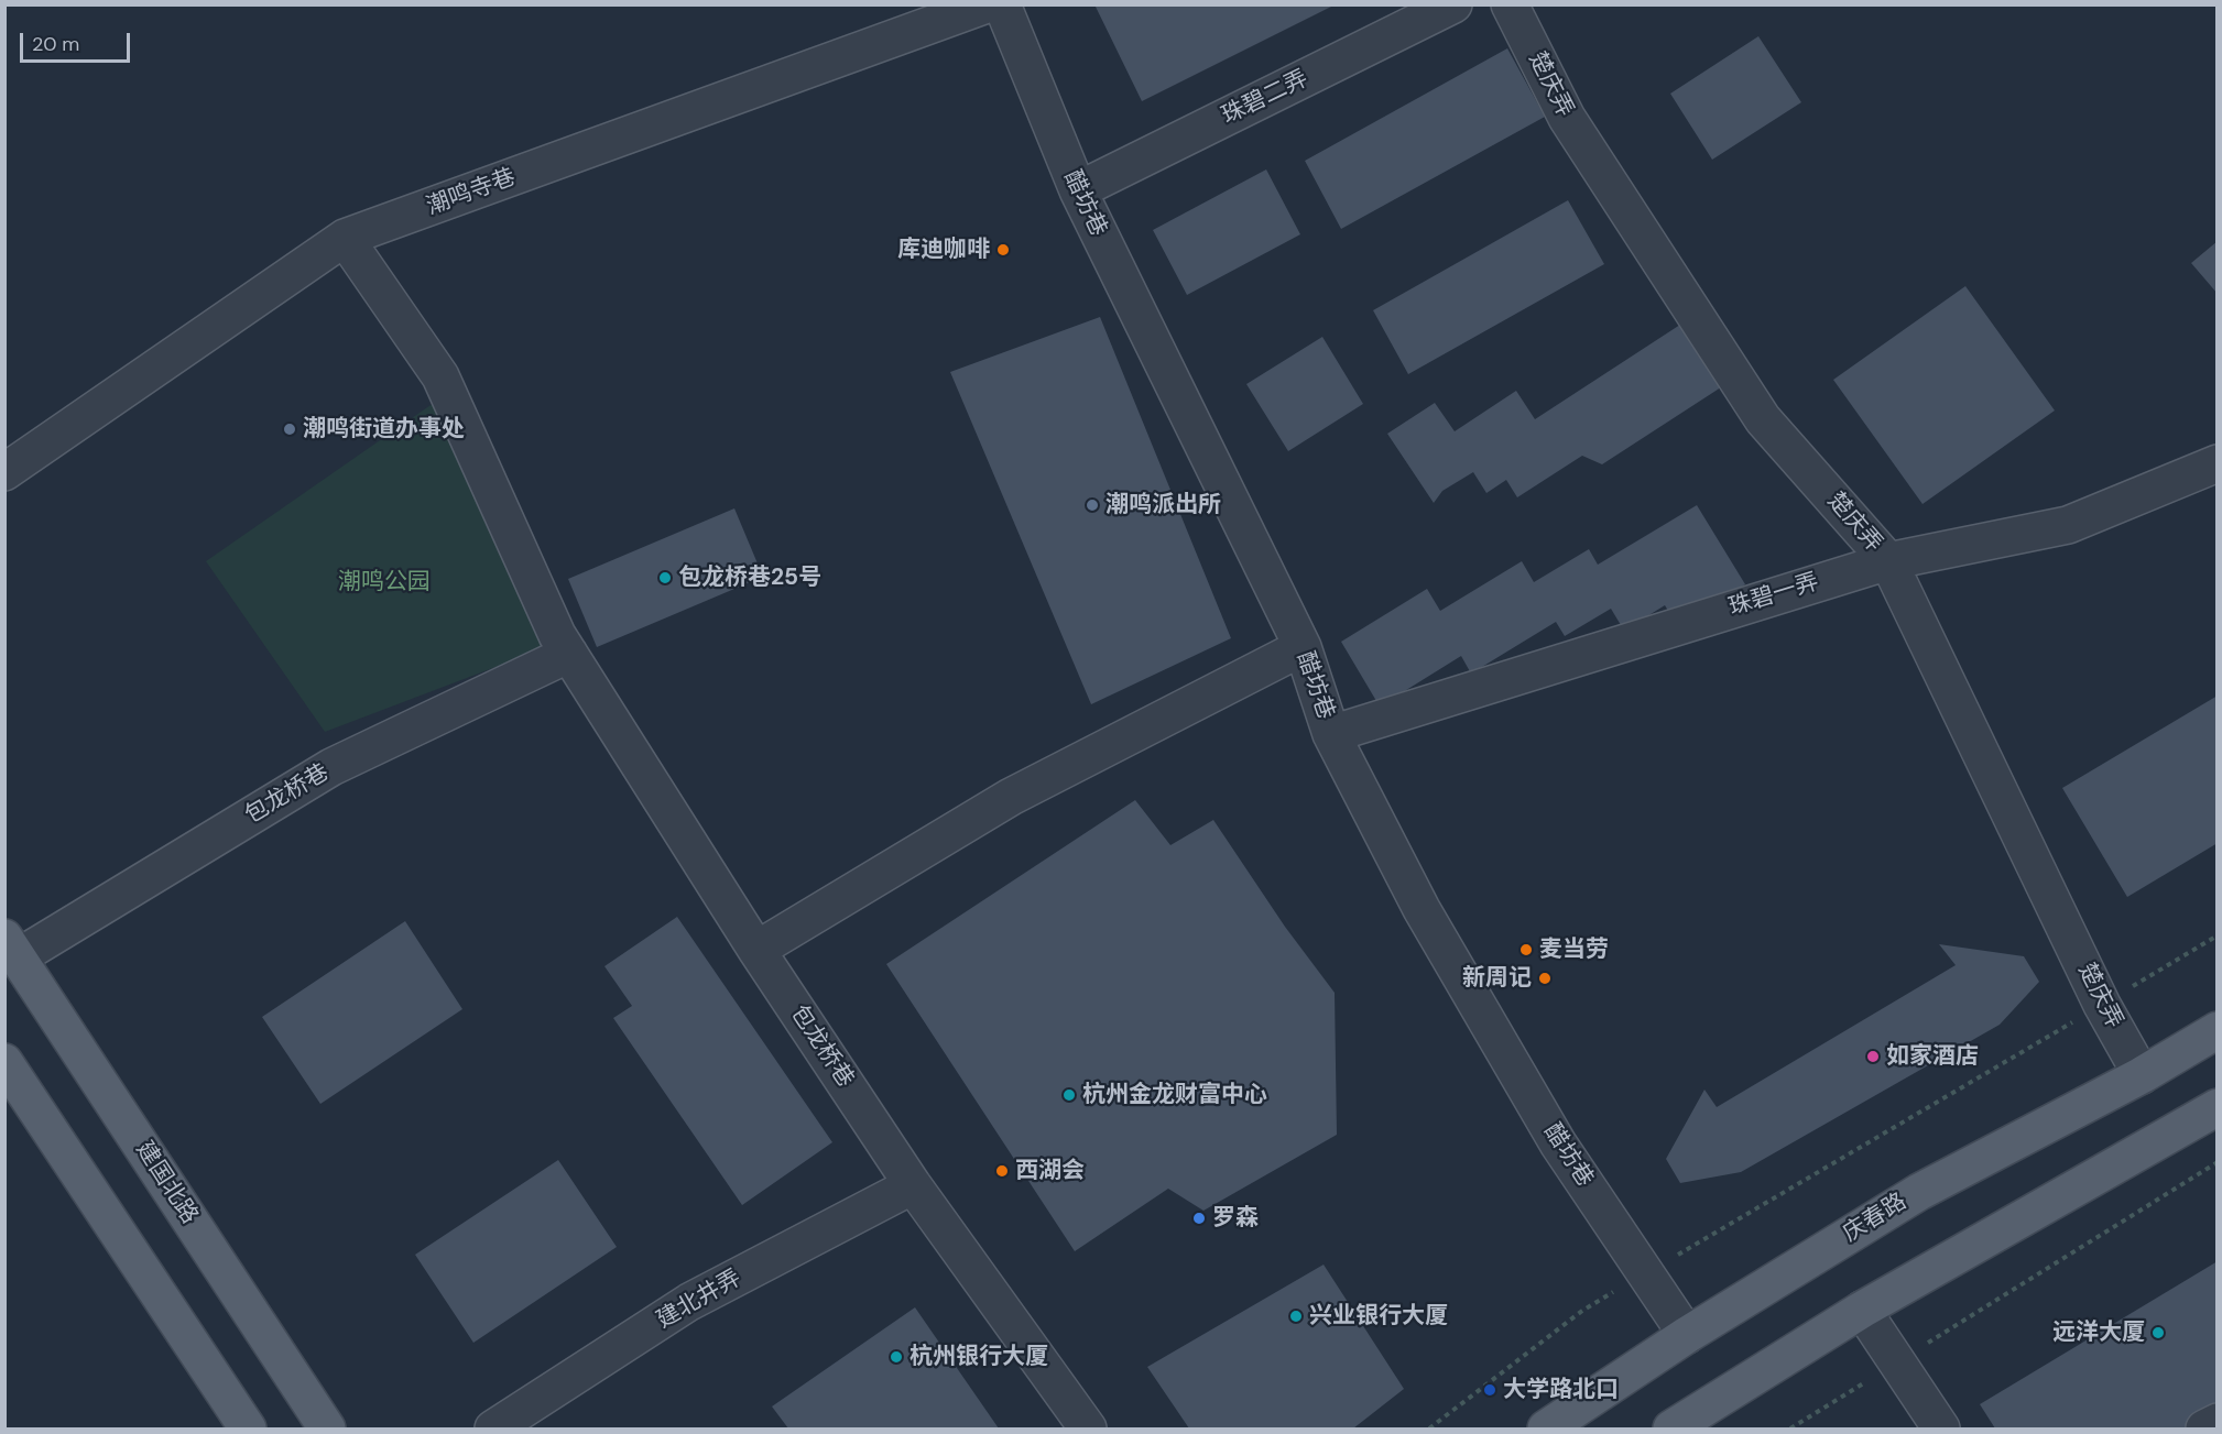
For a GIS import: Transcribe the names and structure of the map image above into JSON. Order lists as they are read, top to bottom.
{
  "streets": {
    "main road": ["建国北路", "庆春路"],
    "street": [
      "楚庆弄",
      "珠碧二弄",
      "潮鸣寺巷",
      "醋坊巷",
      "珠碧一弄",
      "包龙桥巷",
      "建北井弄"
    ]
  },
  "crossings": [
    ["楚庆弄", "珠碧一弄"],
    ["楚庆弄", "庆春路"],
    ["珠碧二弄", "醋坊巷"],
    ["潮鸣寺巷", "包龙桥巷"],
    ["醋坊巷", "珠碧一弄"],
    ["醋坊巷", "庆春路"],
    ["包龙桥巷", "建国北路"],
    ["包龙桥巷", "建北井弄"]
  ],
  "parks": ["潮鸣公园"],
  "places": [
    "库迪咖啡",
    "潮鸣街道办事处",
    "潮鸣派出所",
    "包龙桥巷25号",
    "麦当劳",
    "新周记",
    "如家酒店",
    "杭州金龙财富中心",
    "西湖会",
    "罗森",
    "兴业银行大厦",
    "远洋大厦",
    "杭州银行大厦",
    "大学路北口"
  ],
  "scale_bar": "20 m"
}
